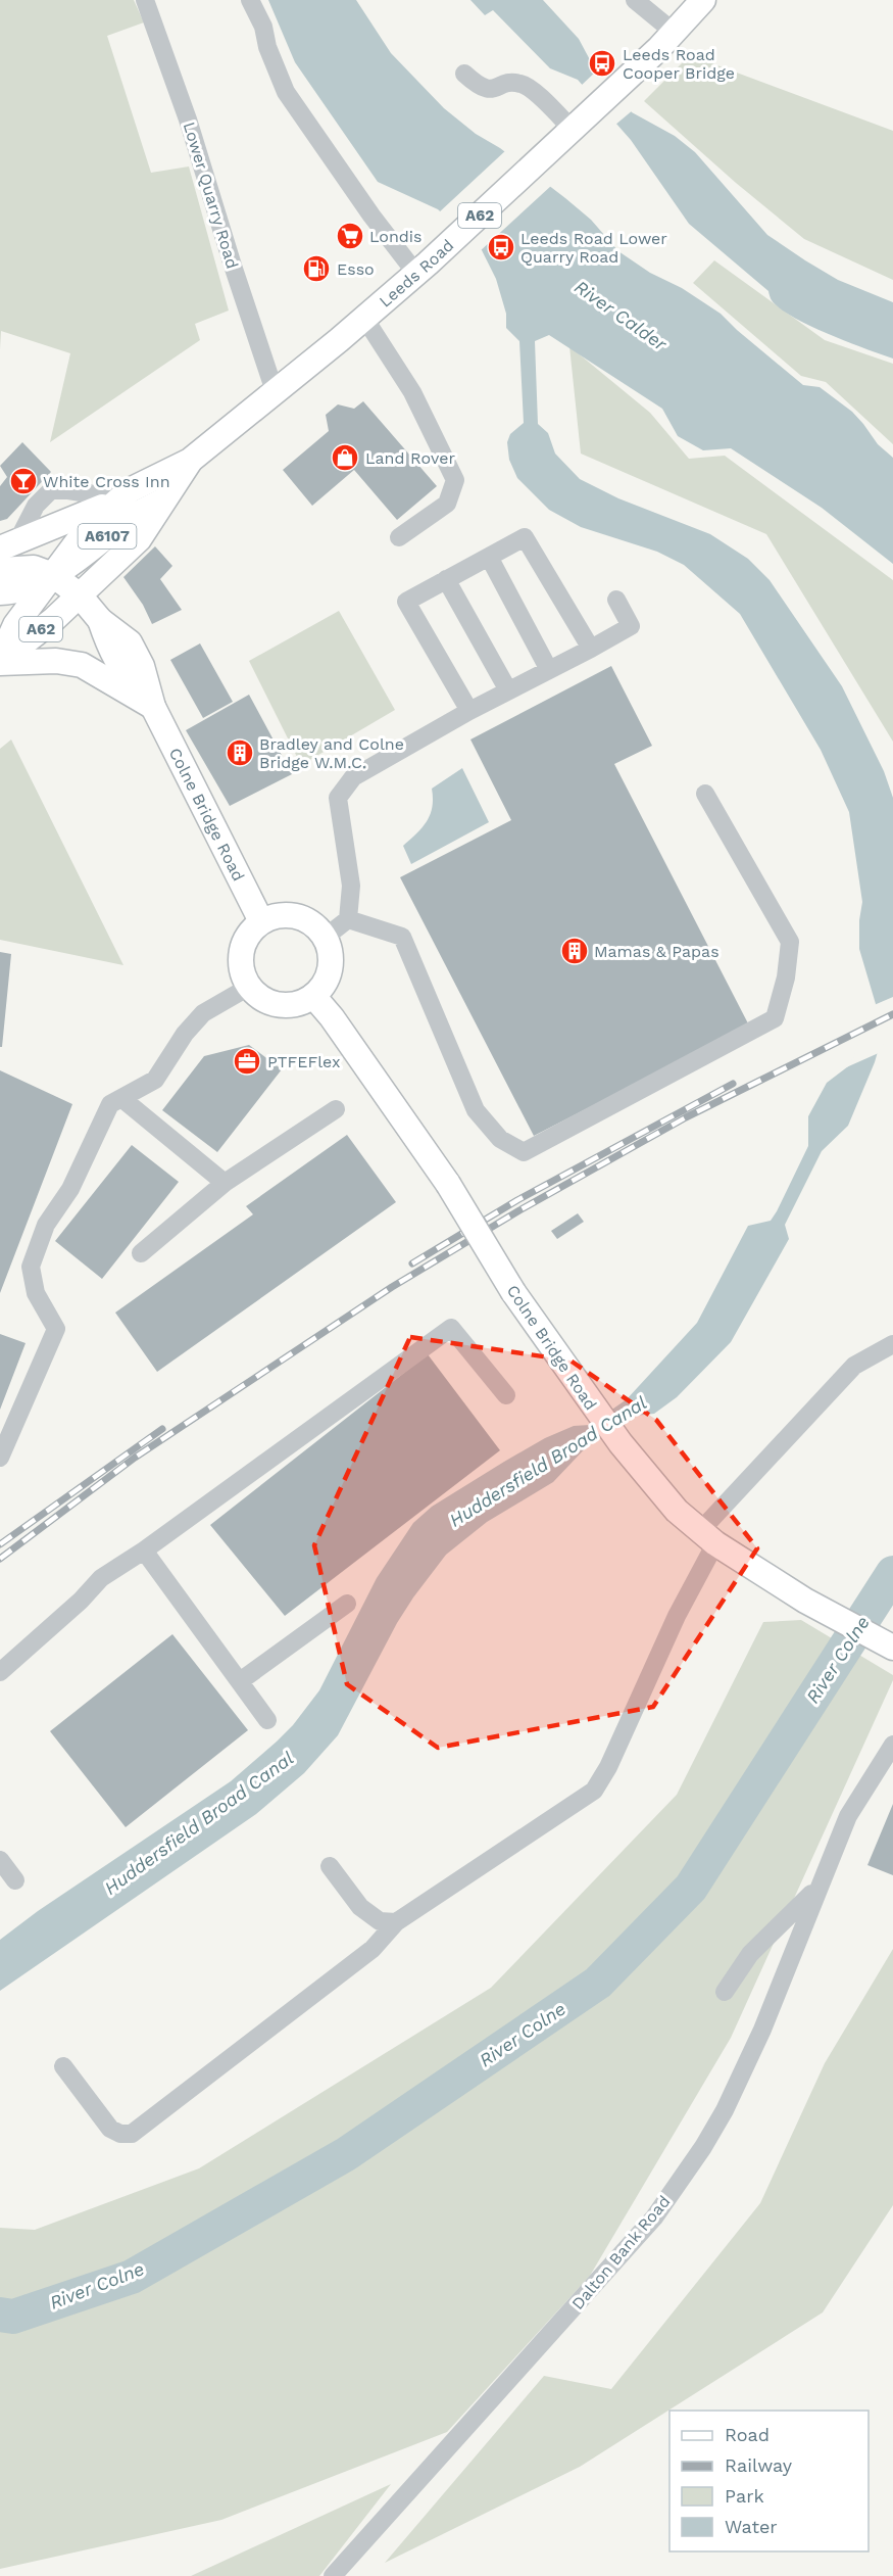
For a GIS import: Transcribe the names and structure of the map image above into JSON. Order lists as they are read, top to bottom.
{
  "streets": {
    "main road": [
      "A62",
      "Leeds Road",
      "A6107",
      "Colne Bridge Road"
    ],
    "street": ["Lower Quarry Road", "Dalton Bank Road"]
  },
  "crossings": [
    ["Lower Quarry Road", "Leeds Road"],
    ["A62", "Leeds Road"],
    ["Leeds Road", "A6107"],
    ["Leeds Road", "Colne Bridge Road"],
    ["A6107", "Colne Bridge Road"]
  ],
  "water": ["River Calder", "Huddersfield Broad Canal", "River Colne"],
  "places": {
    "bus stop": ["Leeds Road Cooper Bridge", "Leeds Road Lower Quarry Road"],
    "supermarket": ["Londis"],
    "fuel station": ["Esso"],
    "shop": ["Land Rover"],
    "bar": ["White Cross Inn"],
    "building": ["Bradley and Colne Bridge W.M.C.", "Mamas & Papas"],
    "office": ["PTFEFlex"]
  },
  "legend": [
    "Road",
    "Railway",
    "Park",
    "Water"
  ]
}
